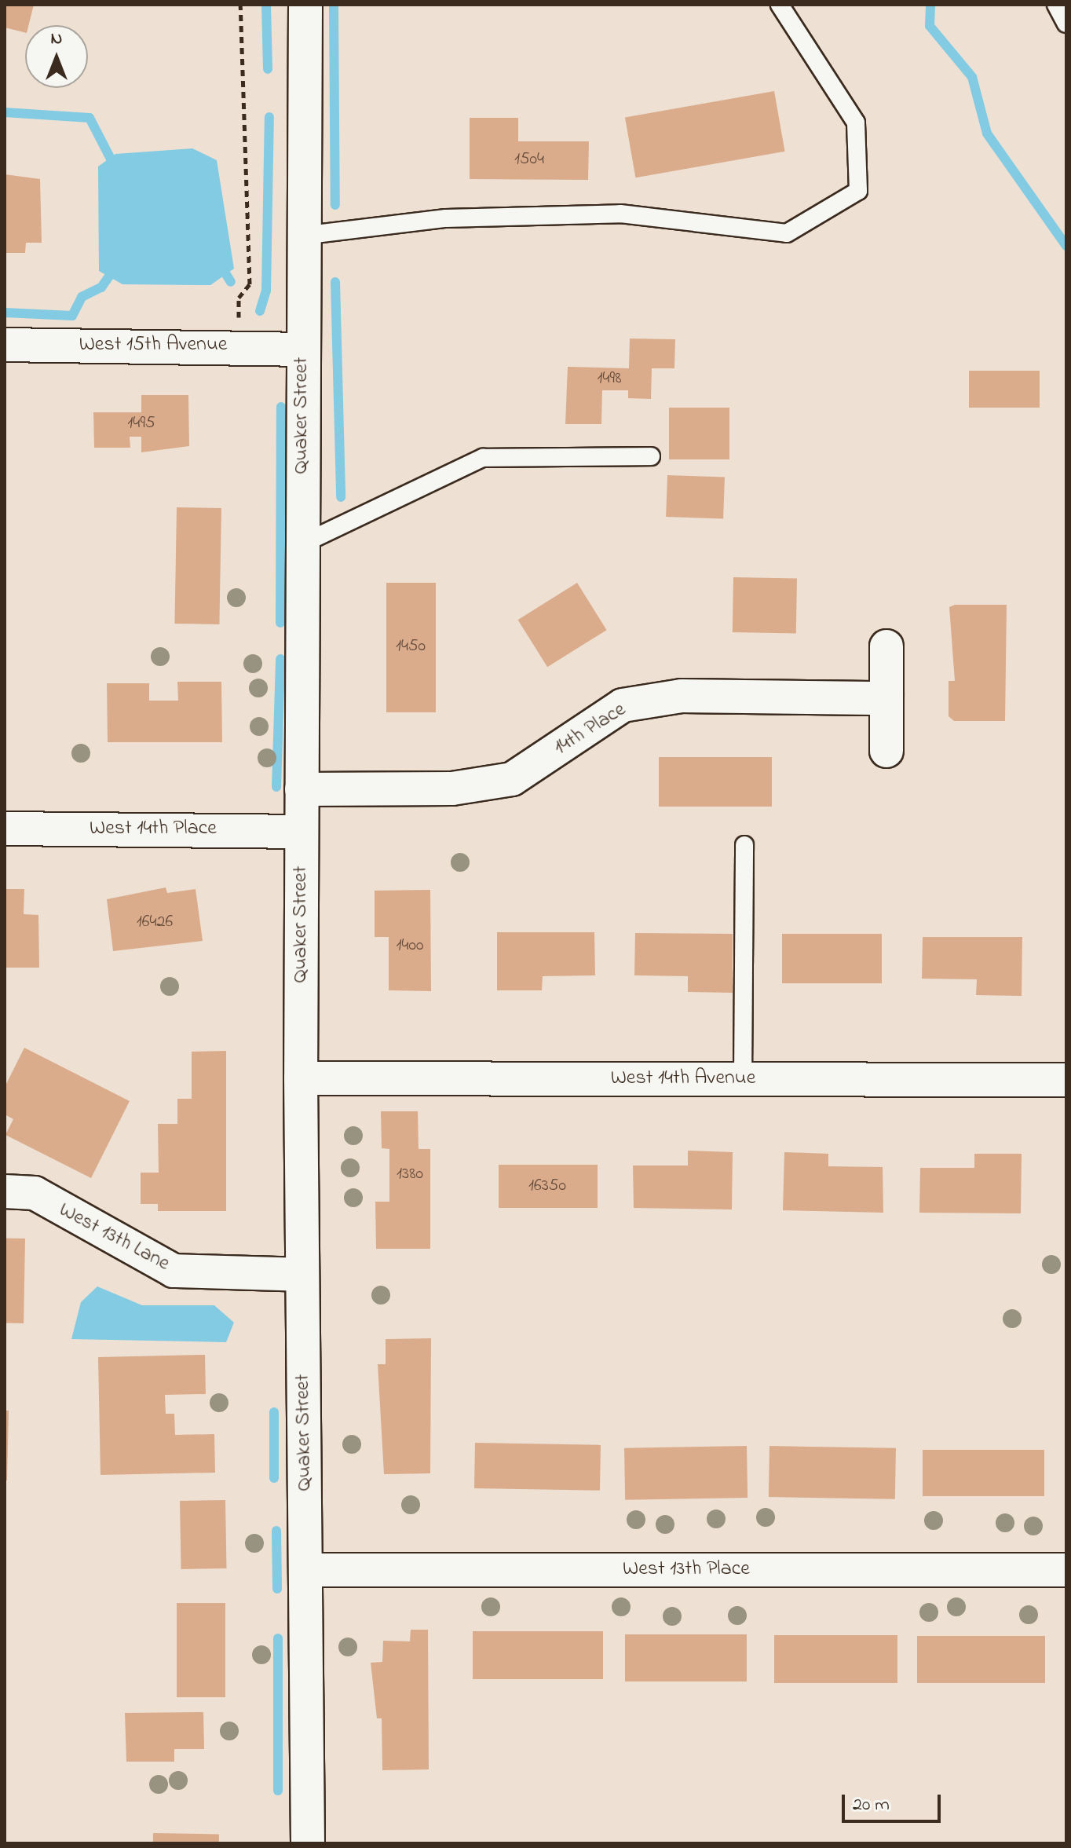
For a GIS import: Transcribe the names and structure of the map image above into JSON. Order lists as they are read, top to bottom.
{
  "streets": {
    "street": [
      "West 15th Avenue",
      "Quaker Street",
      "14th Place",
      "West 14th Place",
      "West 14th Avenue",
      "West 13th Lane",
      "West 13th Place"
    ]
  },
  "crossings": [
    ["West 15th Avenue", "Quaker Street"],
    ["Quaker Street", "14th Place"],
    ["Quaker Street", "West 14th Place"],
    ["Quaker Street", "West 14th Avenue"],
    ["Quaker Street", "West 13th Lane"],
    ["Quaker Street", "West 13th Place"]
  ],
  "house_numbers": [
    "1504",
    "1498",
    "1495",
    "1450",
    "16426",
    "1400",
    "1380",
    "16350"
  ],
  "scale_bar": "20 m",
  "north": "top"
}
